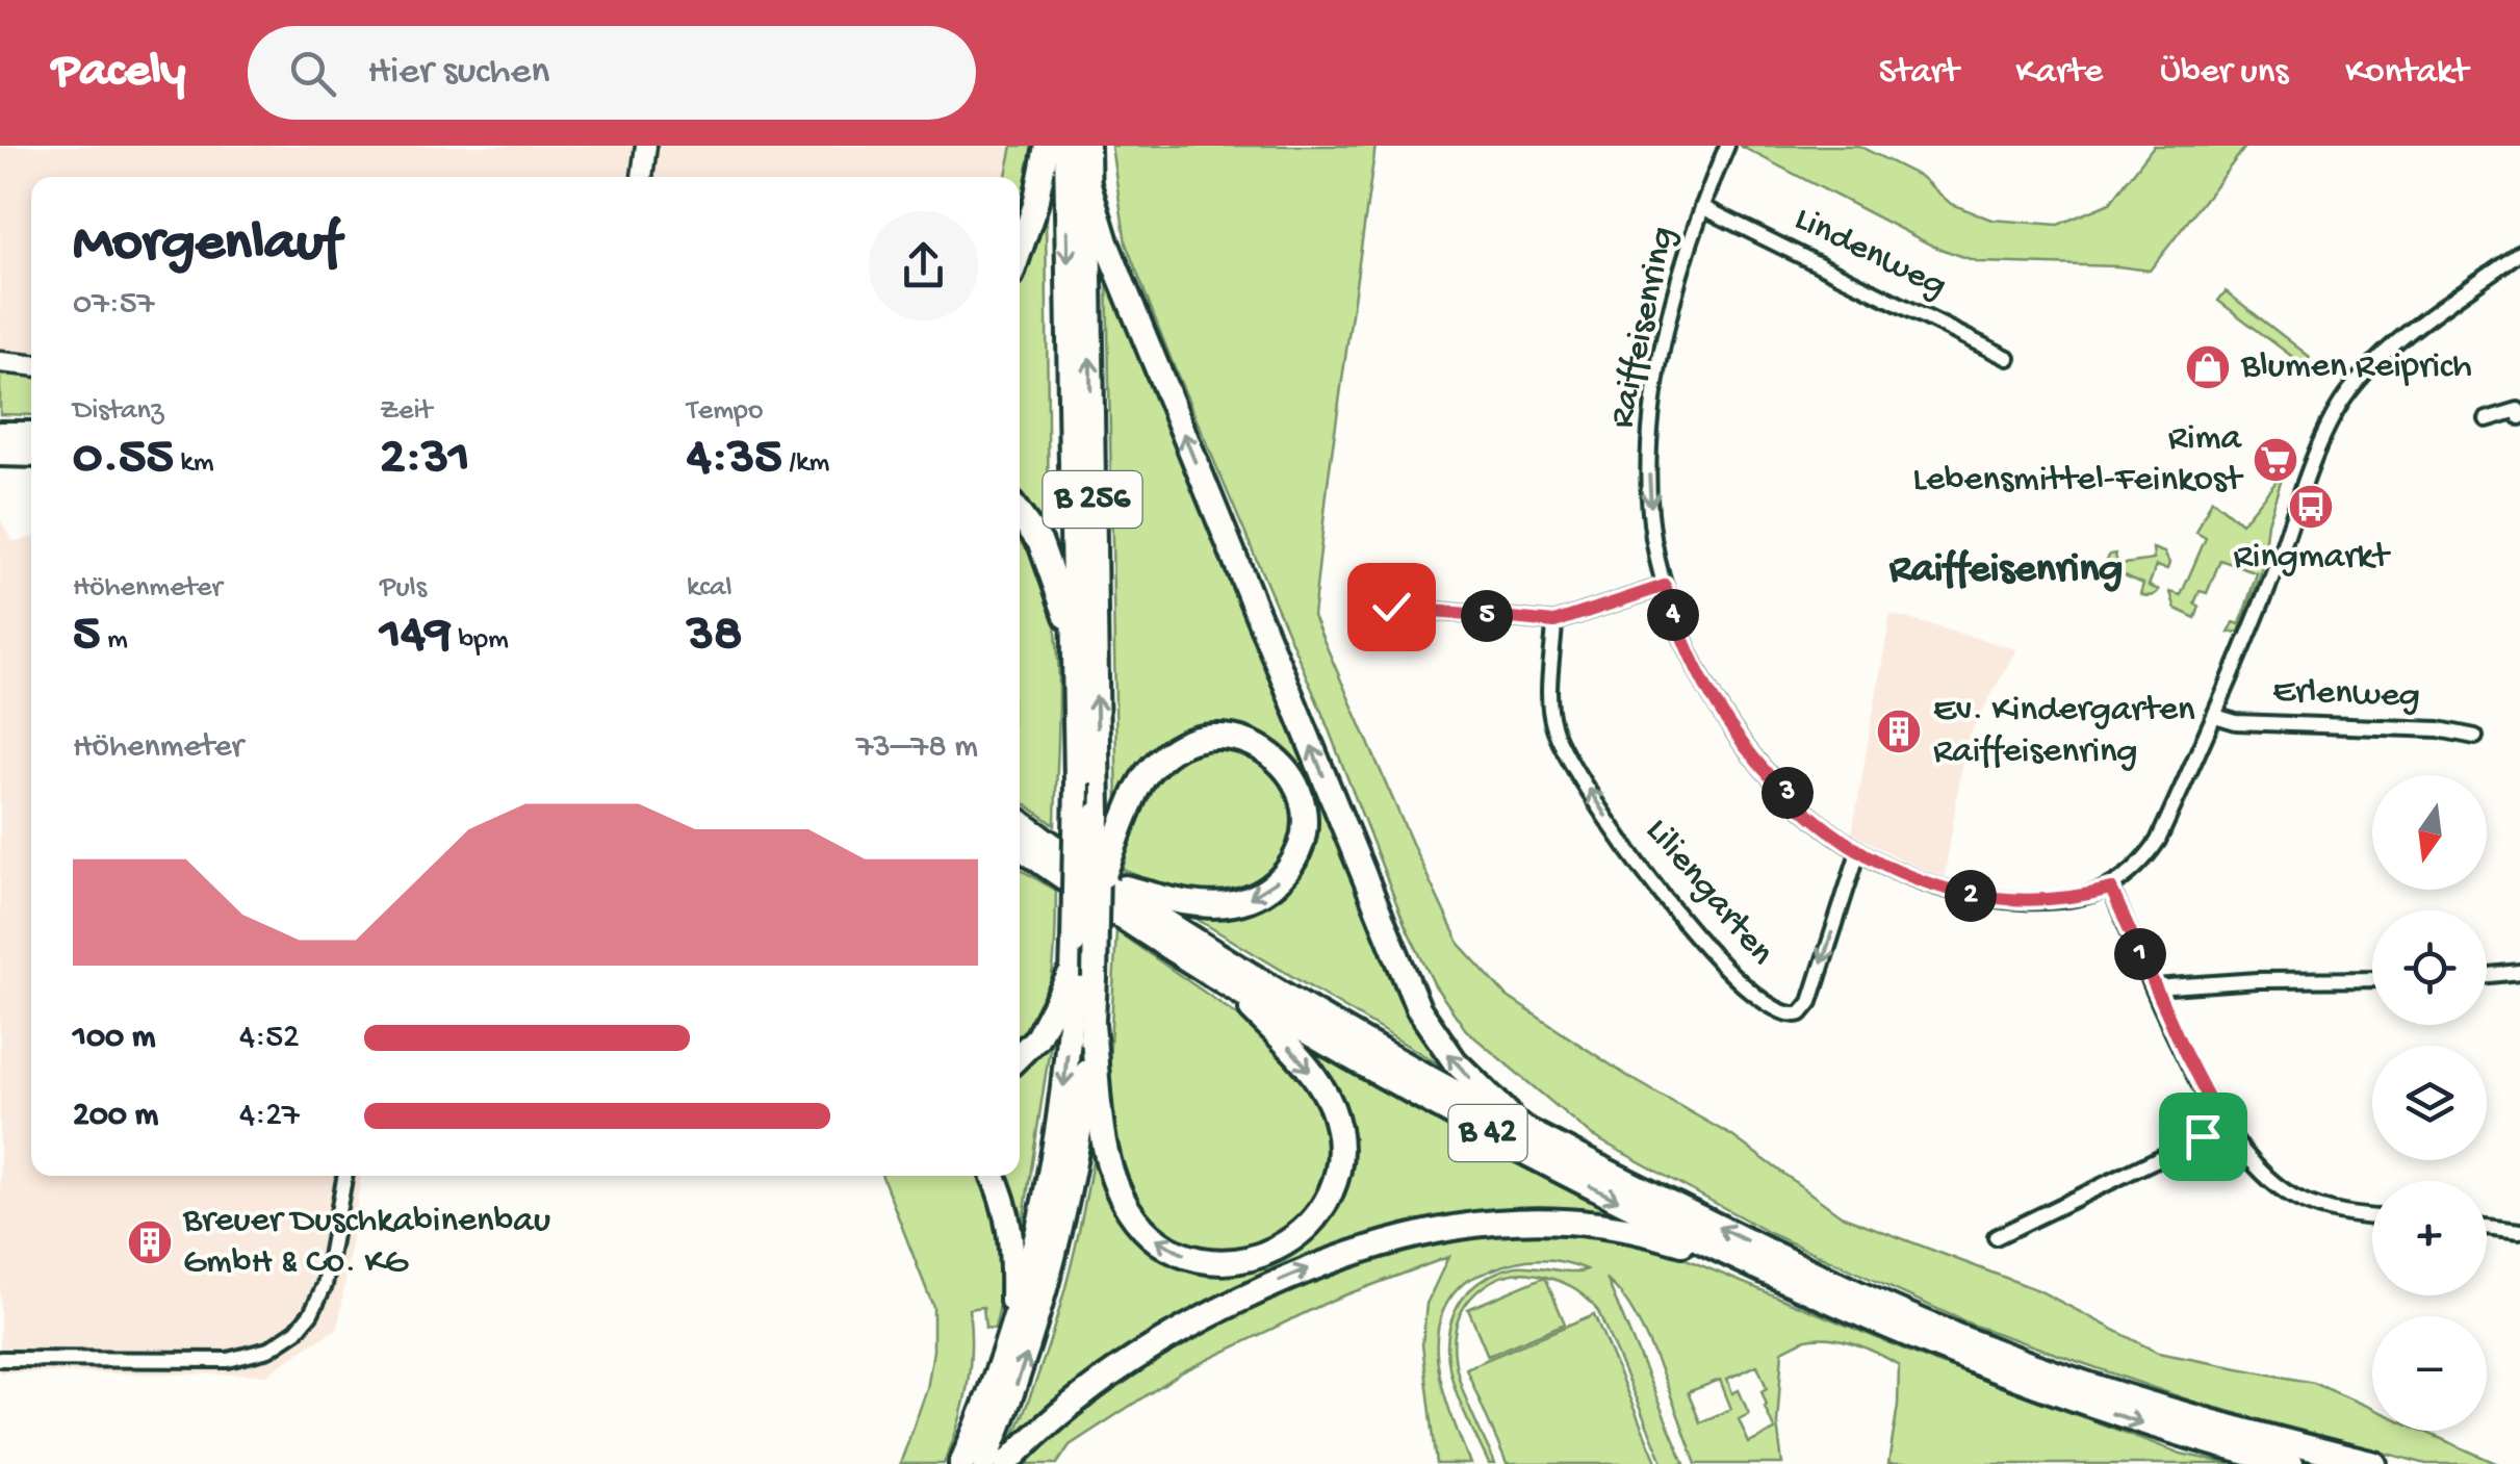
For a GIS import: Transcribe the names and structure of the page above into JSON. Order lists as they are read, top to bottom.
{
  "streets": {
    "highway": ["B 256", "B 42"],
    "street": [
      "Lindenweg",
      "Raiffeisenring",
      "Erlenweg",
      "Liliengarten"
    ]
  },
  "crossings": [
    ["Lindenweg", "Raiffeisenring"],
    ["Raiffeisenring", "Erlenweg"],
    ["Raiffeisenring", "Liliengarten"],
    ["B 256", "B 42"]
  ],
  "districts": ["Raiffeisenring"],
  "places": {
    "shop": ["Blumen Reiprich"],
    "supermarket": ["Rima Lebensmittel-Feinkost"],
    "bus stop": ["Ringmarkt"],
    "building": ["Ev. Kindergarten Raiffeisenring", "Breuer Duschkabinenbau GmbH & Co. KG"]
  },
  "north": "bottom",
  "page": {
    "header": "Pacely",
    "search": "Hier suchen",
    "nav": [
      "Start",
      "Karte",
      "Über uns",
      "Kontakt"
    ],
    "heading": ["Morgenlauf", "07:57"],
    "stats": [
      ["Distanz", "0.55 km"],
      ["Zeit", "2:31"],
      ["Tempo", "4:35 /km"],
      ["Höhenmeter", "5 m"],
      ["Puls", "149 bpm"],
      ["kcal", "38"]
    ],
    "pins": [
      "4",
      "5",
      "3",
      "2",
      "1"
    ],
    "chart": ["Höhenmeter", "73–78 m"],
    "map_buttons": ["+", "−"],
    "list": [
      {
        "name": "100 m",
        "note": "4:52"
      },
      {
        "name": "200 m",
        "note": "4:27"
      }
    ]
  }
}
